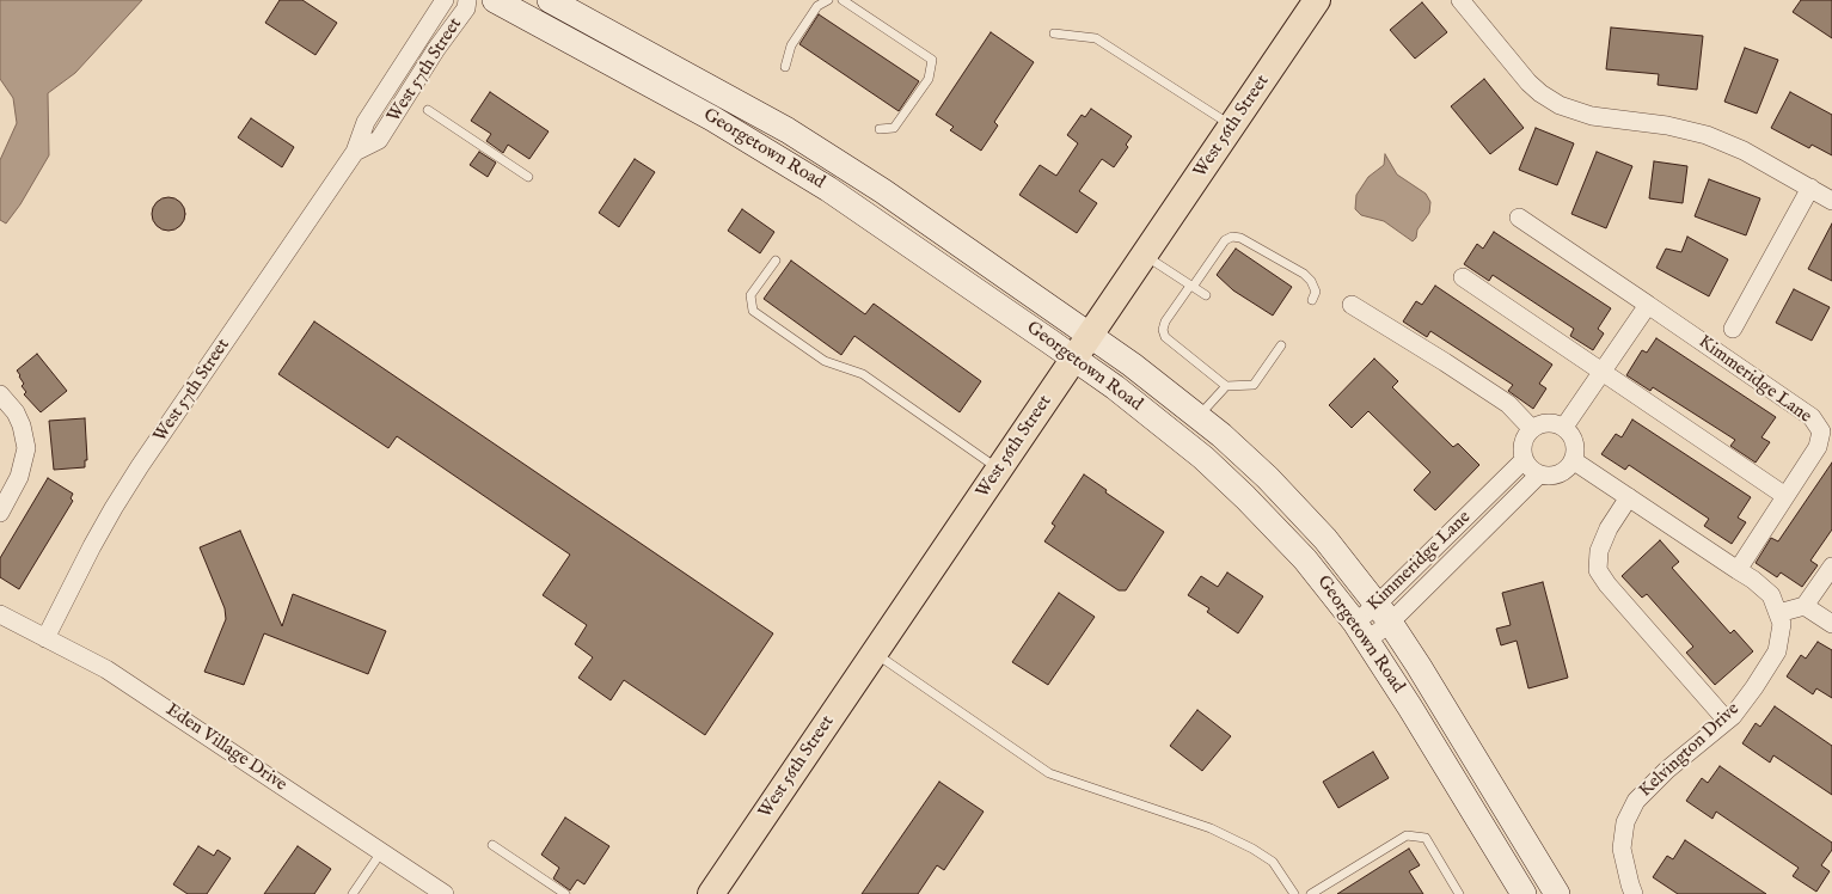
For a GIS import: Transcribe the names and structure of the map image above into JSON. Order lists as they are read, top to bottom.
{
  "streets": {
    "main road": ["West 56th Street", "Georgetown Road"],
    "street": [
      "West 57th Street",
      "Kimmeridge Lane",
      "Eden Village Drive",
      "Kelvington Drive"
    ]
  },
  "crossings": [
    ["West 57th Street", "Eden Village Drive"],
    ["West 56th Street", "Georgetown Road"],
    ["Georgetown Road", "Kimmeridge Lane"],
    ["Kimmeridge Lane", "Kelvington Drive"]
  ]
}
